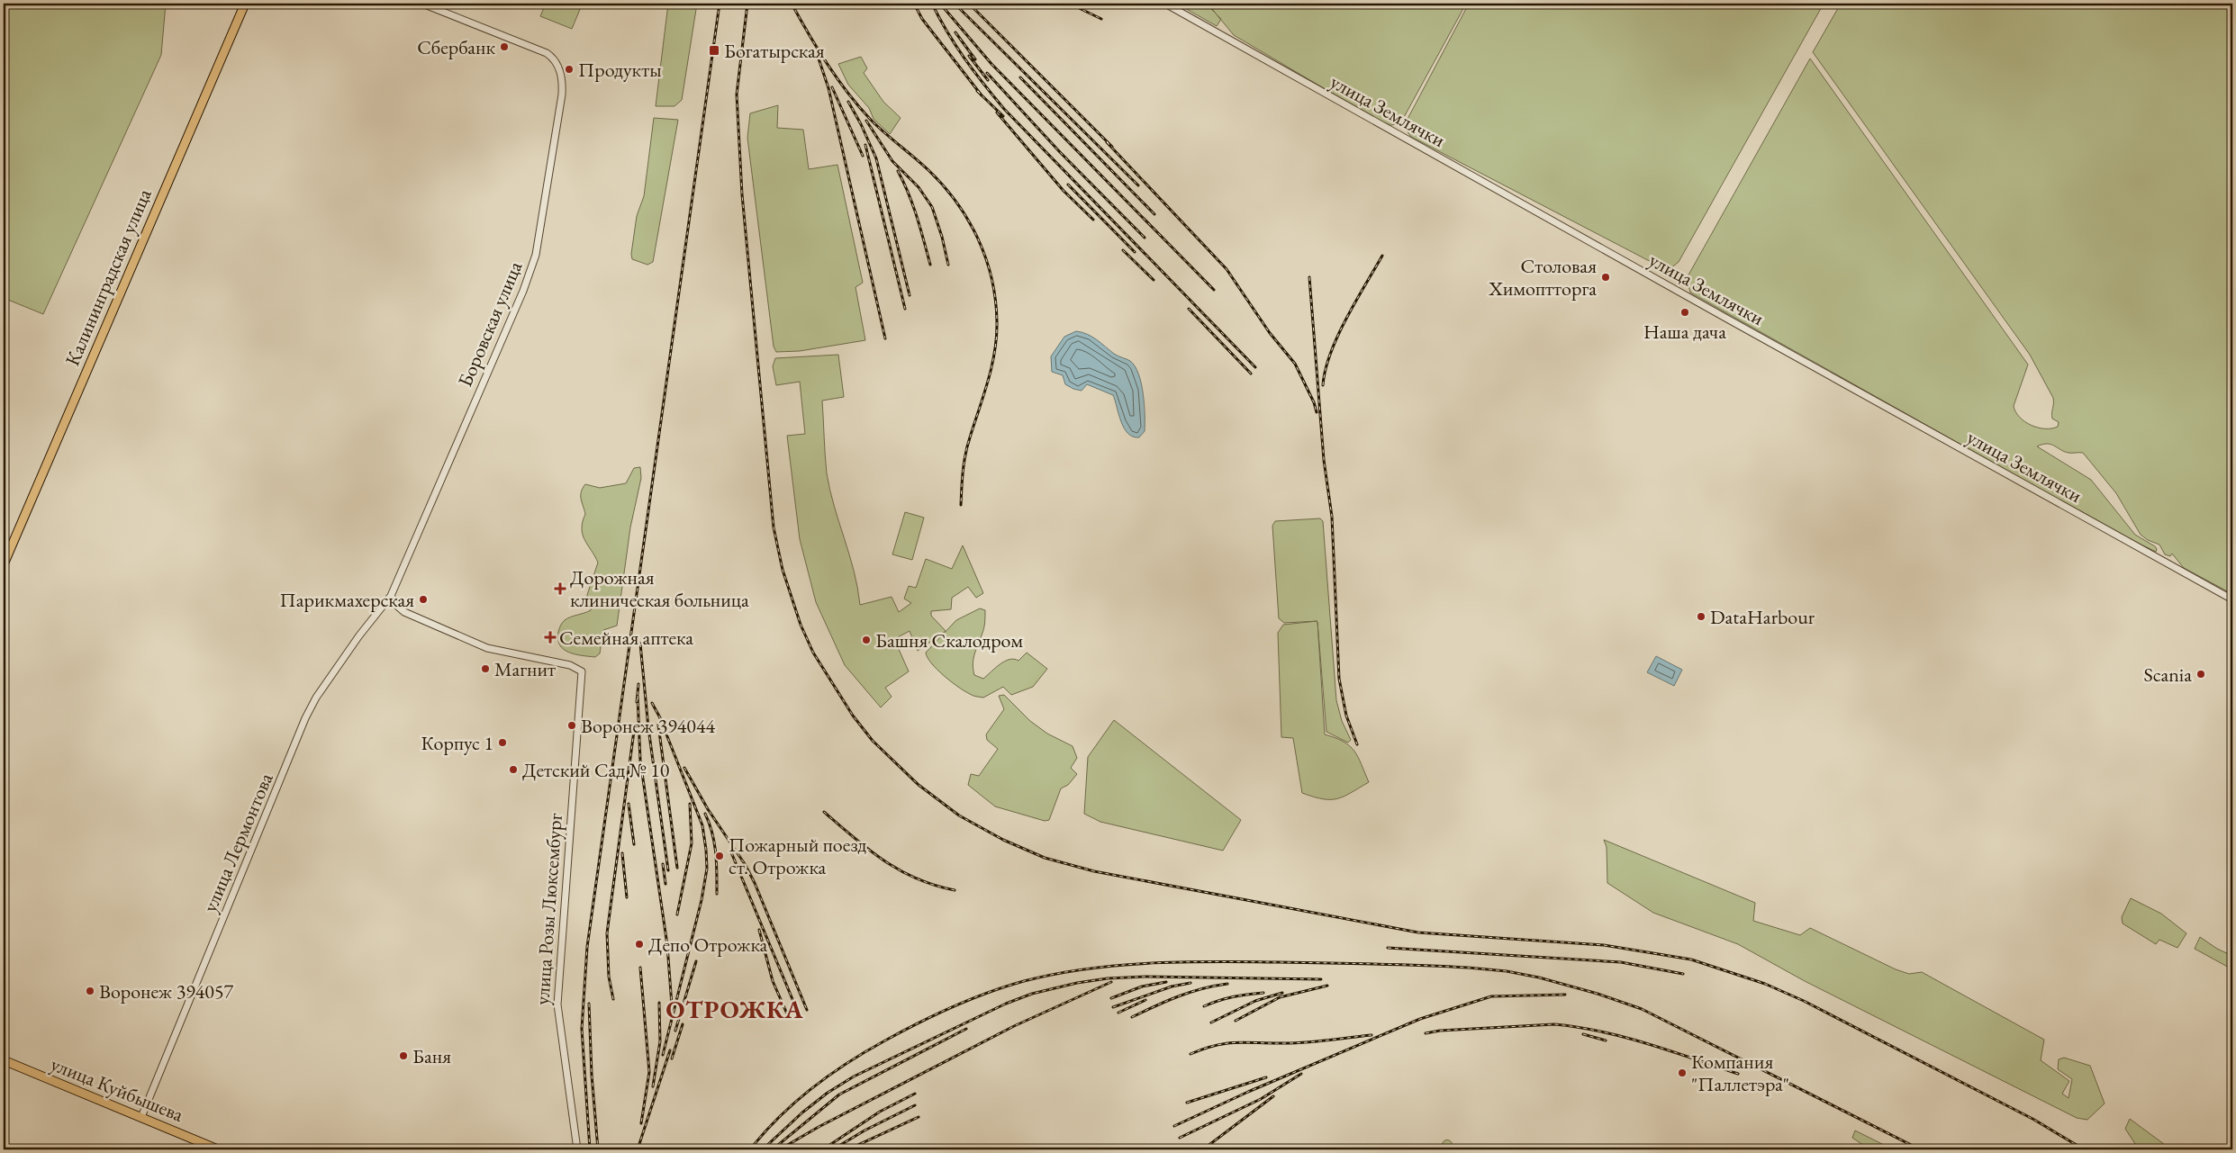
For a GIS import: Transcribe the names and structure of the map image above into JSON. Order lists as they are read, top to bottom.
{
  "streets": {
    "main road": ["Калининградская улица", "улица Куйбышева"],
    "street": [
      "улица Землячки",
      "Боровская улица",
      "улица Лермонтова",
      "улица Розы Люксембург"
    ]
  },
  "crossings": [
    ["Боровская улица", "улица Лермонтова"],
    ["Боровская улица", "улица Розы Люксембург"],
    ["улица Лермонтова", "улица Розы Люксембург"],
    ["улица Лермонтова", "улица Куйбышева"]
  ],
  "districts": ["ОТРОЖКА"],
  "places": {
    "other": [
      "Сбербанк",
      "Продукты",
      "Столовая Химоптторга",
      "Наша дача",
      "Парикмахерская",
      "DataHarbour",
      "Башня Скалодром",
      "Магнит",
      "Scania",
      "Воронеж 394044",
      "Корпус 1",
      "Детский Сад № 10",
      "Пожарный поезд ст. Отрожка",
      "Депо Отрожка",
      "Воронеж 394057",
      "Баня",
      "Компания \"Паллетэра\""
    ],
    "transit": ["Богатырская"],
    "health": ["Дорожная клиническая больница", "Семейная аптека"]
  }
}
